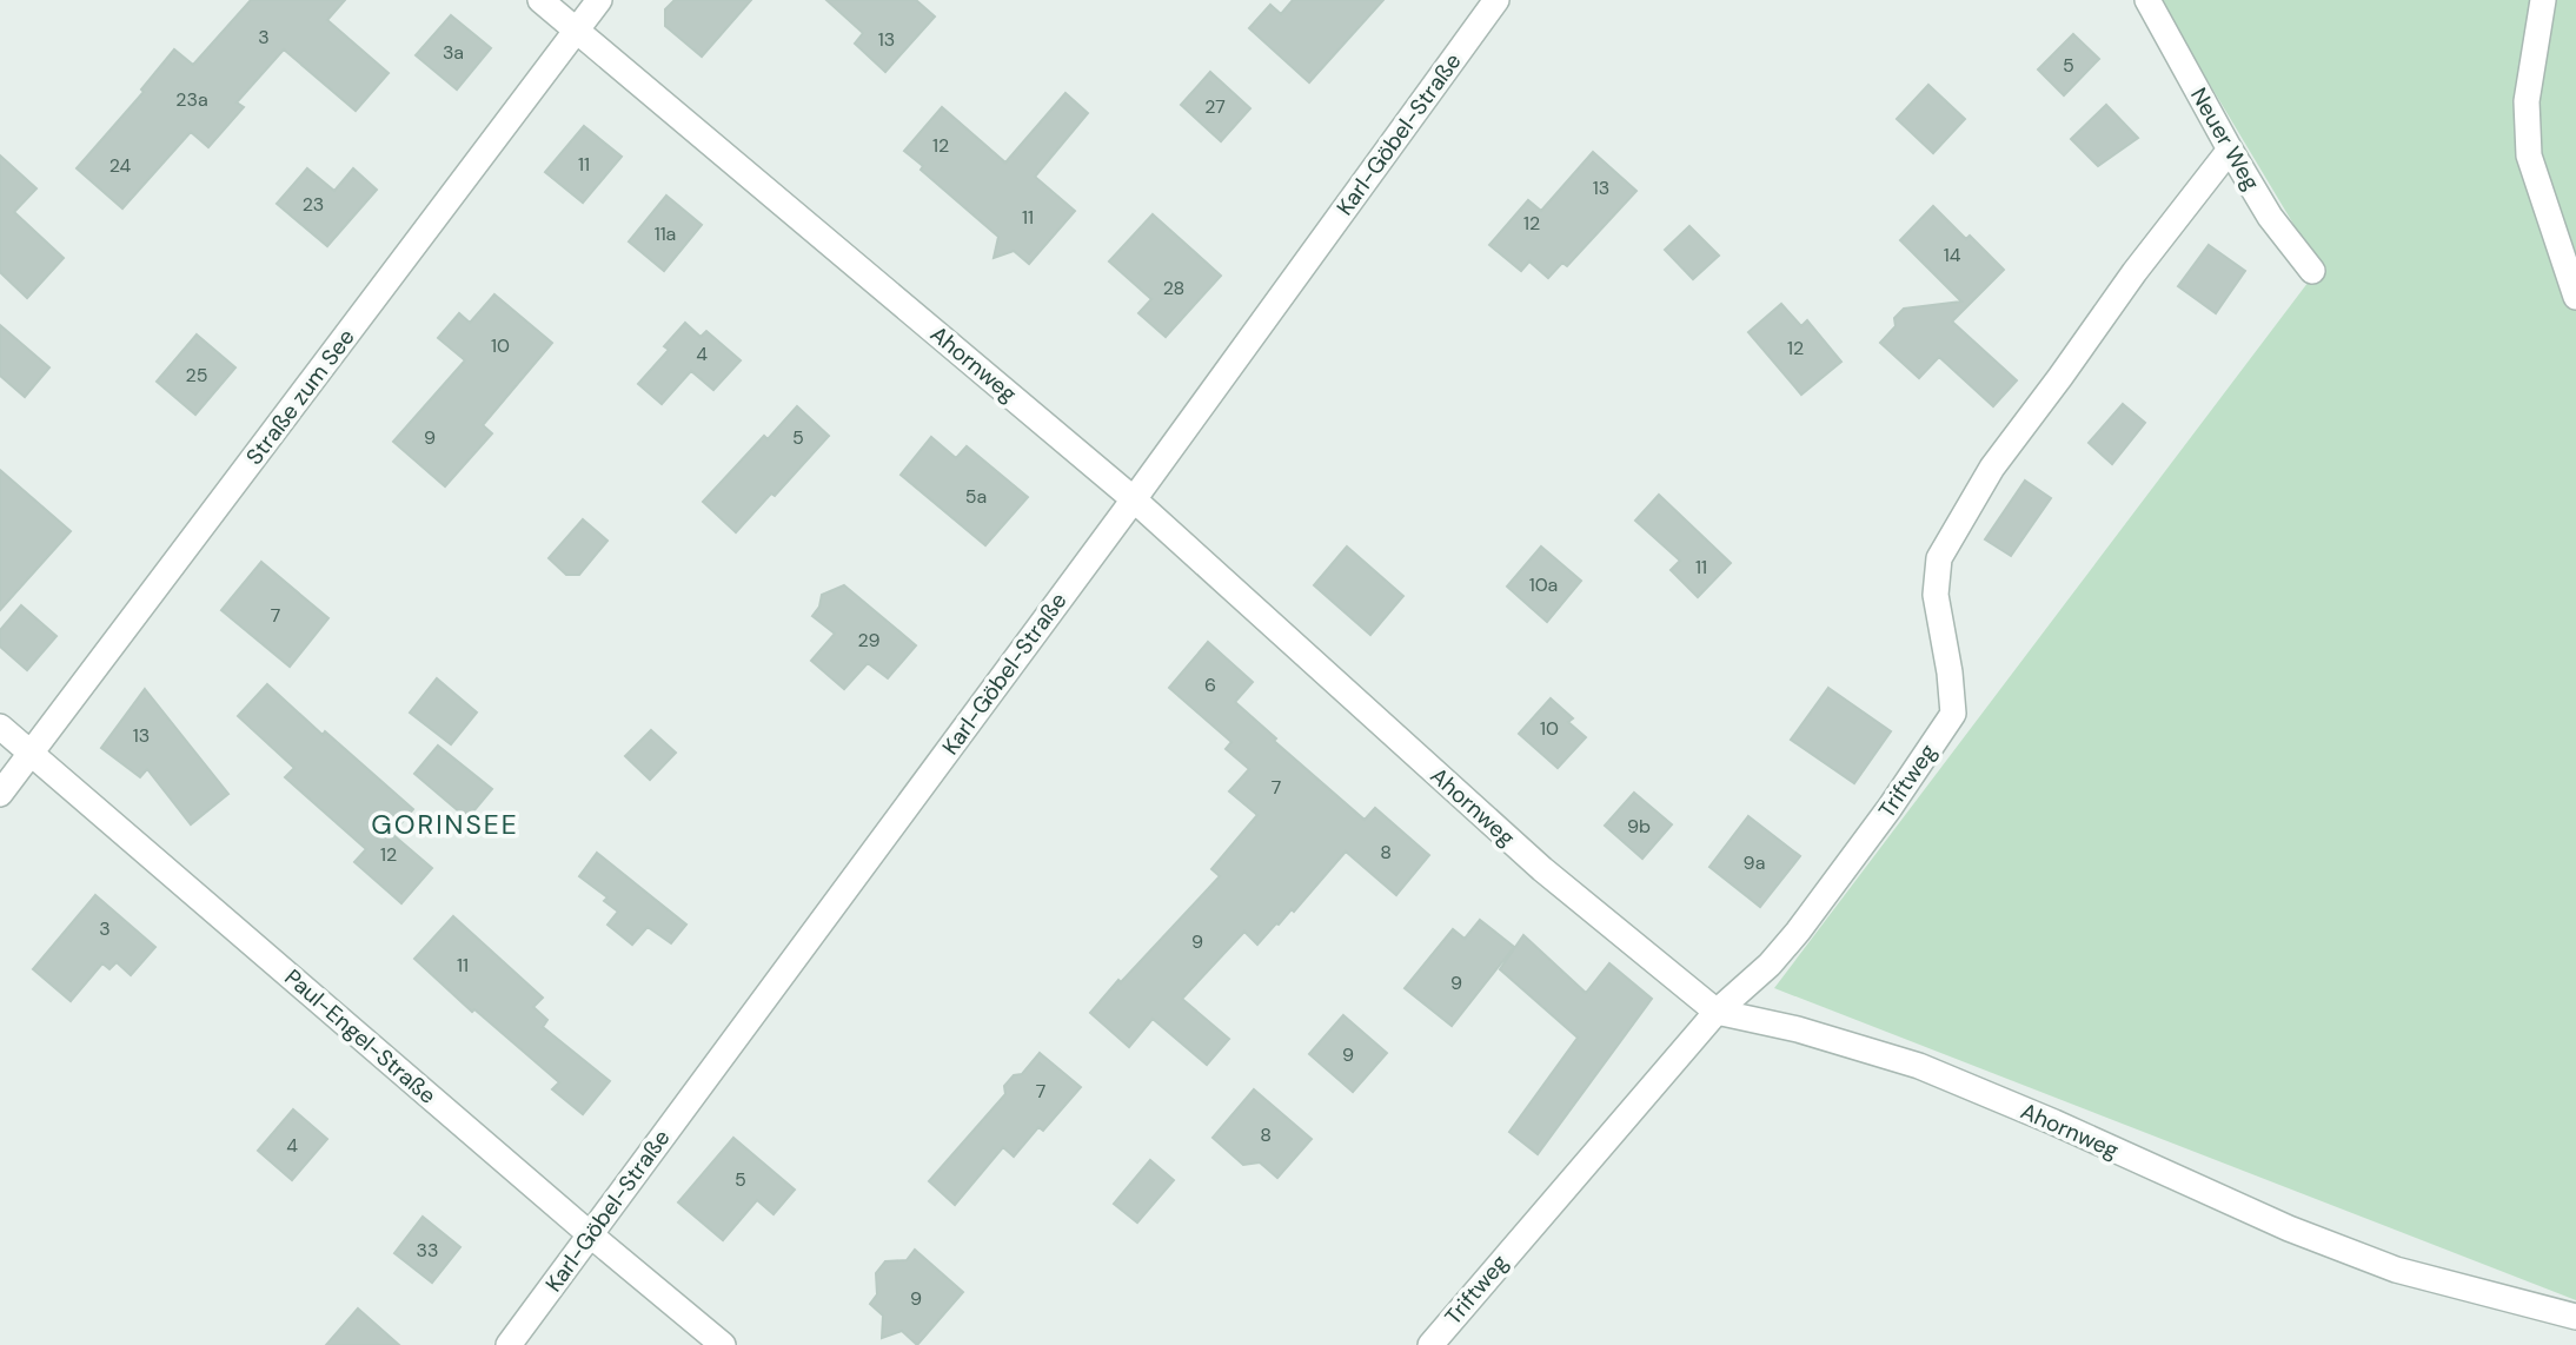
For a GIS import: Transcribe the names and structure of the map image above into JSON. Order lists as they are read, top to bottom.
{
  "streets": {
    "street": [
      "Karl-Göbel-Straße",
      "Neuer Weg",
      "Ahornweg",
      "Straße zum See",
      "Triftweg",
      "Paul-Engel-Straße"
    ]
  },
  "crossings": [
    ["Karl-Göbel-Straße", "Ahornweg"],
    ["Karl-Göbel-Straße", "Paul-Engel-Straße"],
    ["Neuer Weg", "Triftweg"],
    ["Ahornweg", "Straße zum See"],
    ["Ahornweg", "Triftweg"],
    ["Straße zum See", "Paul-Engel-Straße"]
  ],
  "districts": ["GORINSEE"],
  "house_numbers": [
    "3",
    "13",
    "3a",
    "5",
    "23a",
    "27",
    "12",
    "11",
    "24",
    "13",
    "23",
    "11",
    "12",
    "11a",
    "14",
    "28",
    "10",
    "12",
    "4",
    "25",
    "9",
    "5",
    "5a",
    "11",
    "10a",
    "7",
    "29",
    "6",
    "10",
    "13",
    "7",
    "9b",
    "8",
    "12",
    "9a",
    "3",
    "9",
    "11",
    "9",
    "9",
    "7",
    "8",
    "4",
    "5",
    "33",
    "9"
  ]
}
